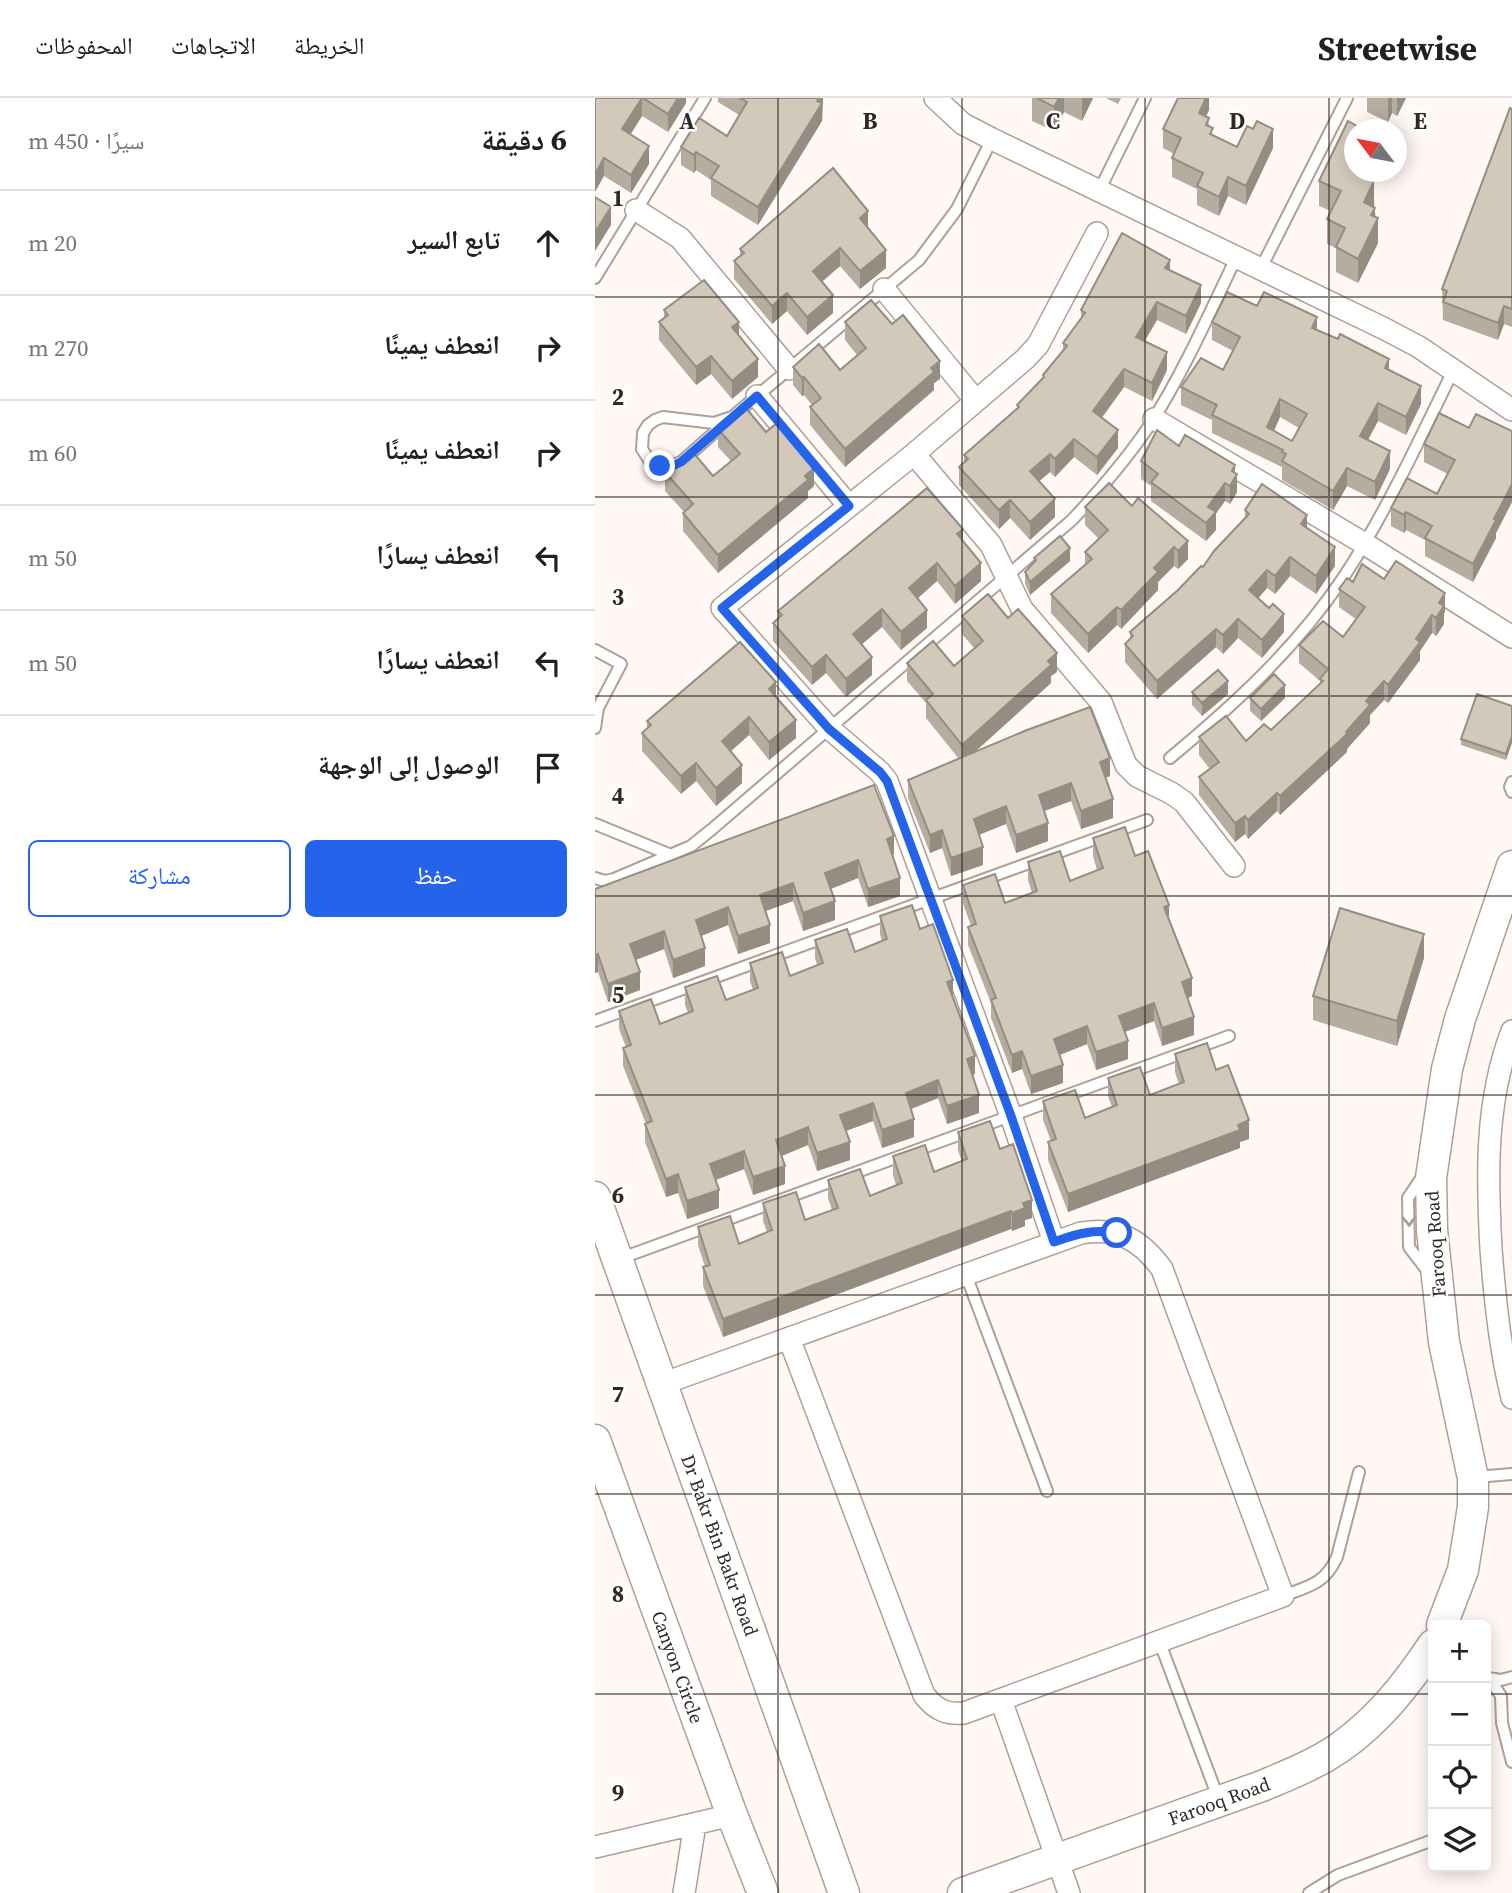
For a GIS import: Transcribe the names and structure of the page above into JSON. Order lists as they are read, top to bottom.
{
  "streets": {
    "street": ["Farooq Road", "Dr Bakr Bin Bakr Road", "Canyon Circle"]
  },
  "north": "top left",
  "page": {
    "header": "Streetwise",
    "nav": ["الخريطة", "الاتجاهات", "المحفوظات"],
    "heading": ["6 دقيقة", "سيرًا · 450 m"],
    "list": [
      ["تابع السير", "20 m"],
      ["انعطف يمينًا", "270 m"],
      ["انعطف يمينًا", "60 m"],
      ["انعطف يسارًا", "50 m"],
      ["انعطف يسارًا", "50 m"],
      "الوصول إلى الوجهة"
    ],
    "buttons": ["حفظ", "مشاركة"],
    "map_buttons": ["+", "−"]
  },
  "grid": {
    "columns": [
      "A",
      "B",
      "C",
      "D",
      "E"
    ],
    "rows": [
      "1",
      "2",
      "3",
      "4",
      "5",
      "6",
      "7",
      "8",
      "9"
    ]
  }
}
